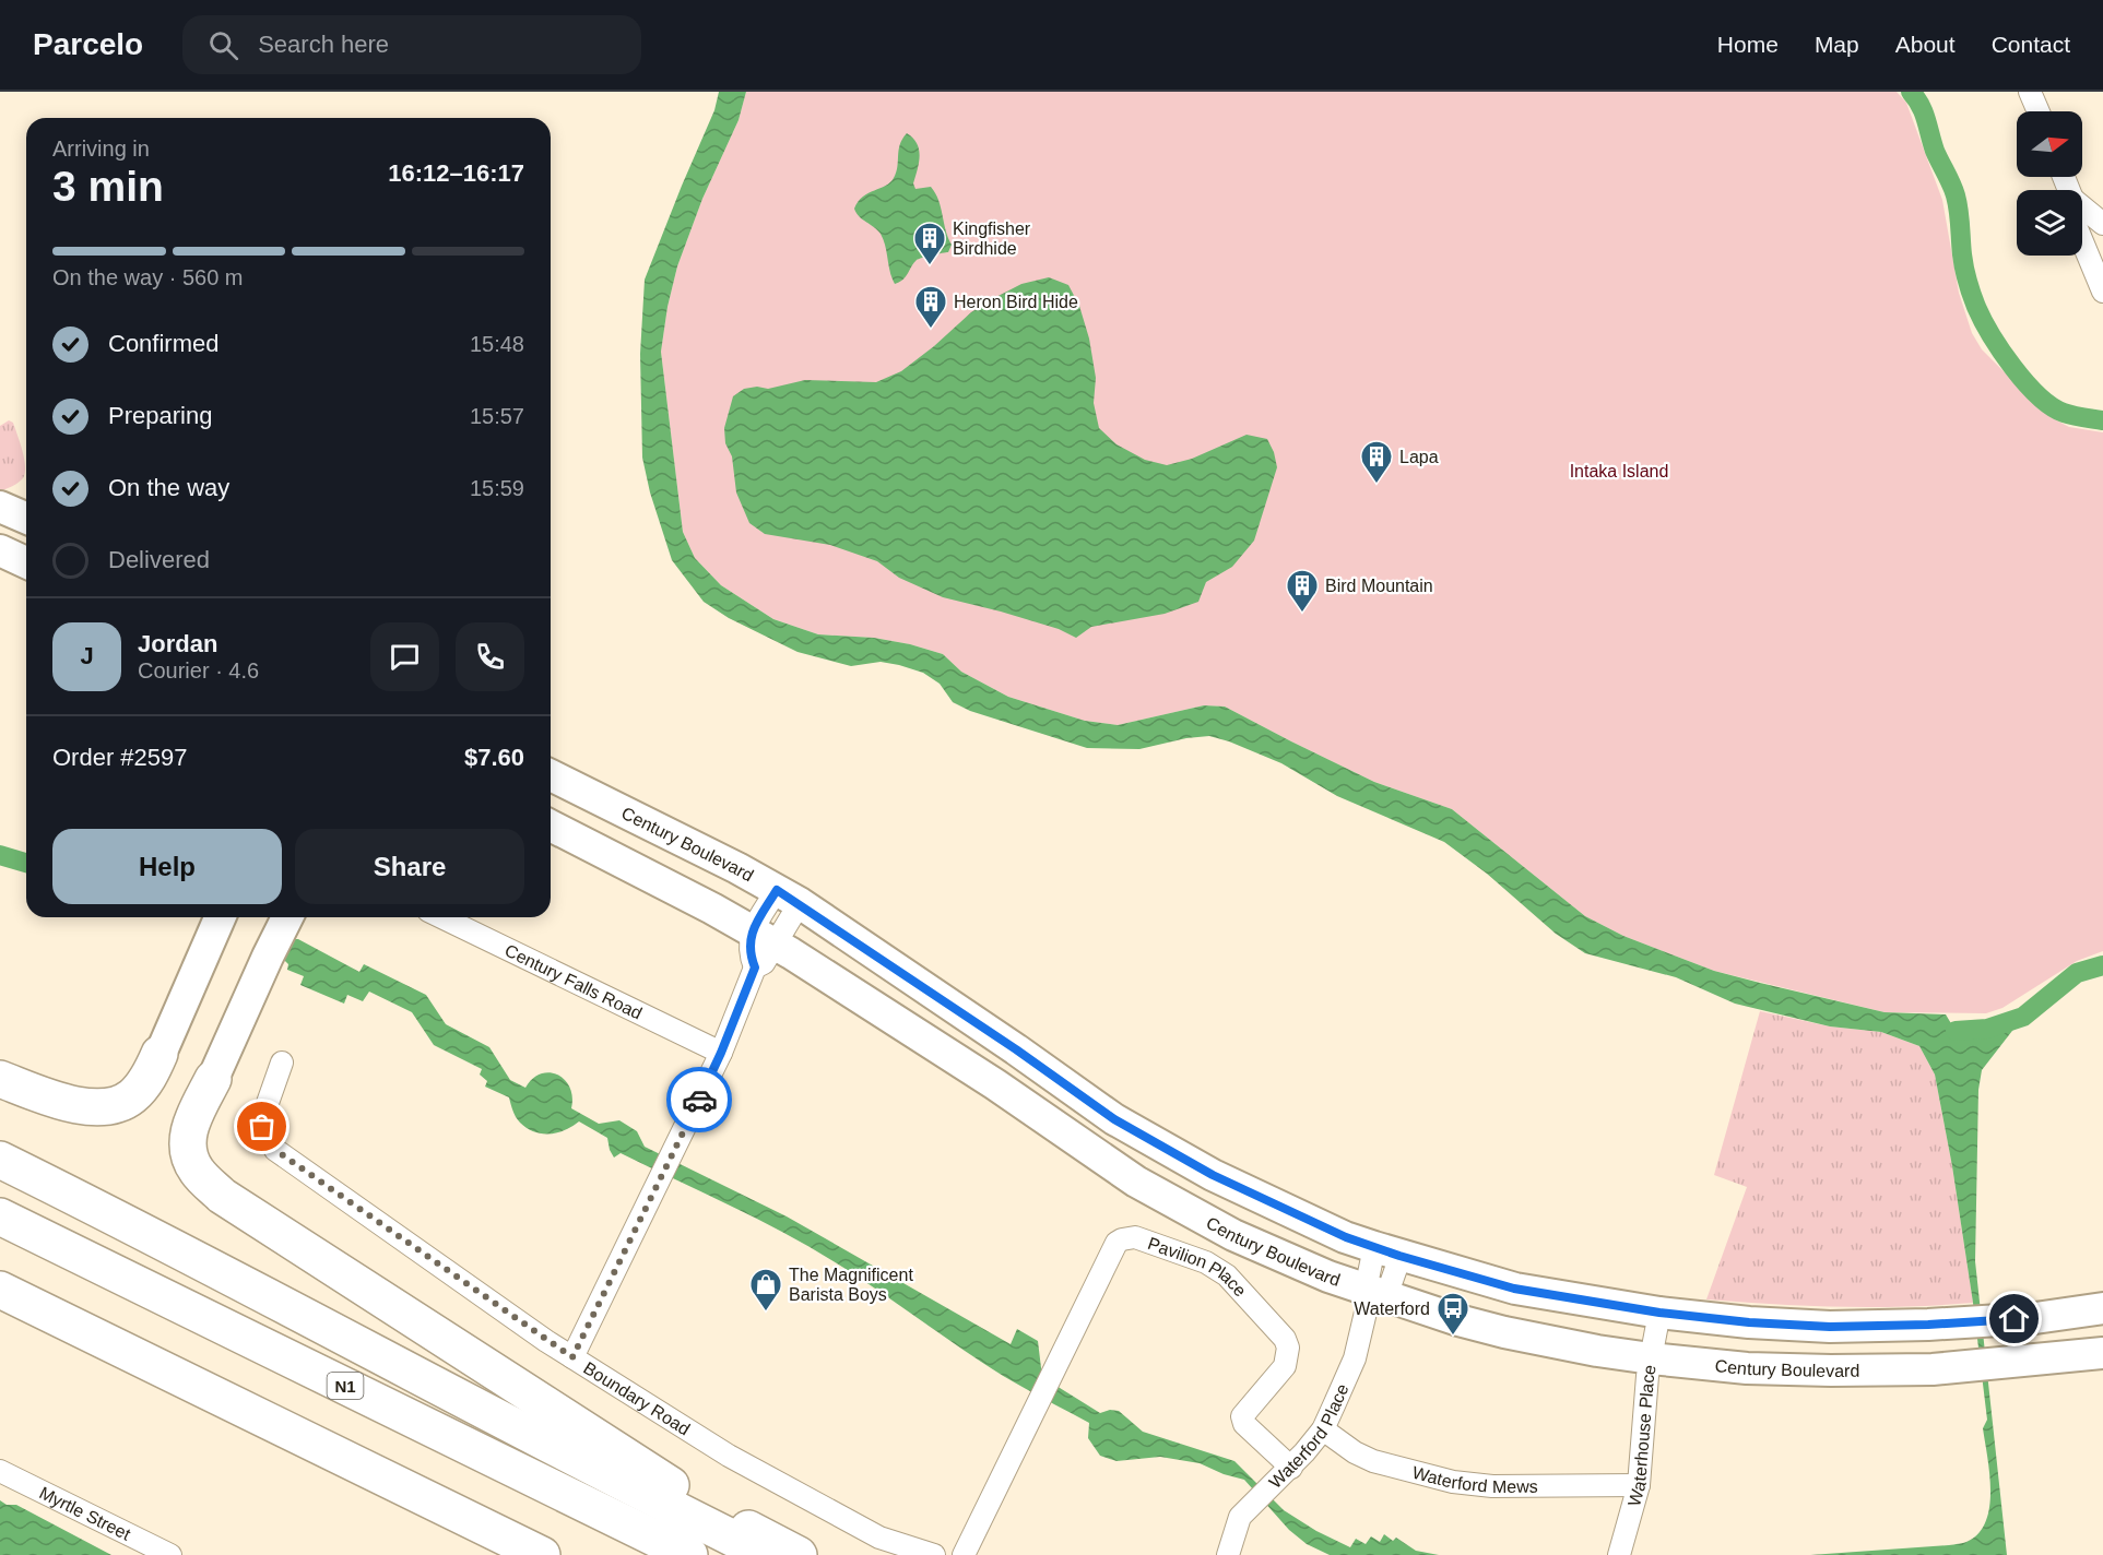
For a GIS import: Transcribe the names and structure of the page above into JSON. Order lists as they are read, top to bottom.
{
  "streets": {
    "highway": ["N1"],
    "main road": ["Century Boulevard"],
    "street": [
      "Century Falls Road",
      "Pavilion Place",
      "Boundary Road",
      "Waterford Place",
      "Waterhouse Place",
      "Waterford Mews",
      "Myrtle Street"
    ]
  },
  "crossings": [
    ["Century Boulevard", "Waterford Place"],
    ["Century Boulevard", "Waterhouse Place"],
    ["Pavilion Place", "Waterford Place"],
    ["Waterford Place", "Waterford Mews"],
    ["Waterhouse Place", "Waterford Mews"]
  ],
  "parks": ["Intaka Island"],
  "places": {
    "building": [
      "Kingfisher Birdhide",
      "Heron Bird Hide",
      "Lapa",
      "Bird Mountain"
    ],
    "shop": ["The Magnificent Barista Boys"],
    "bus stop": ["Waterford"]
  },
  "north": "right",
  "page": {
    "header": "Parcelo",
    "search": "Search here",
    "nav": [
      "Home",
      "Map",
      "About",
      "Contact"
    ],
    "heading": ["3 min", "Arriving in", "16:12–16:17"],
    "panel": [
      "Jordan",
      "Courier · 4.6",
      "Order #2597",
      "$7.60"
    ],
    "bar": "On the way · 560 m",
    "list": [
      ["Confirmed", "15:48"],
      ["Preparing", "15:57"],
      ["On the way", "15:59"],
      "Delivered"
    ],
    "round": "J",
    "buttons": ["Help", "Share"]
  }
}
